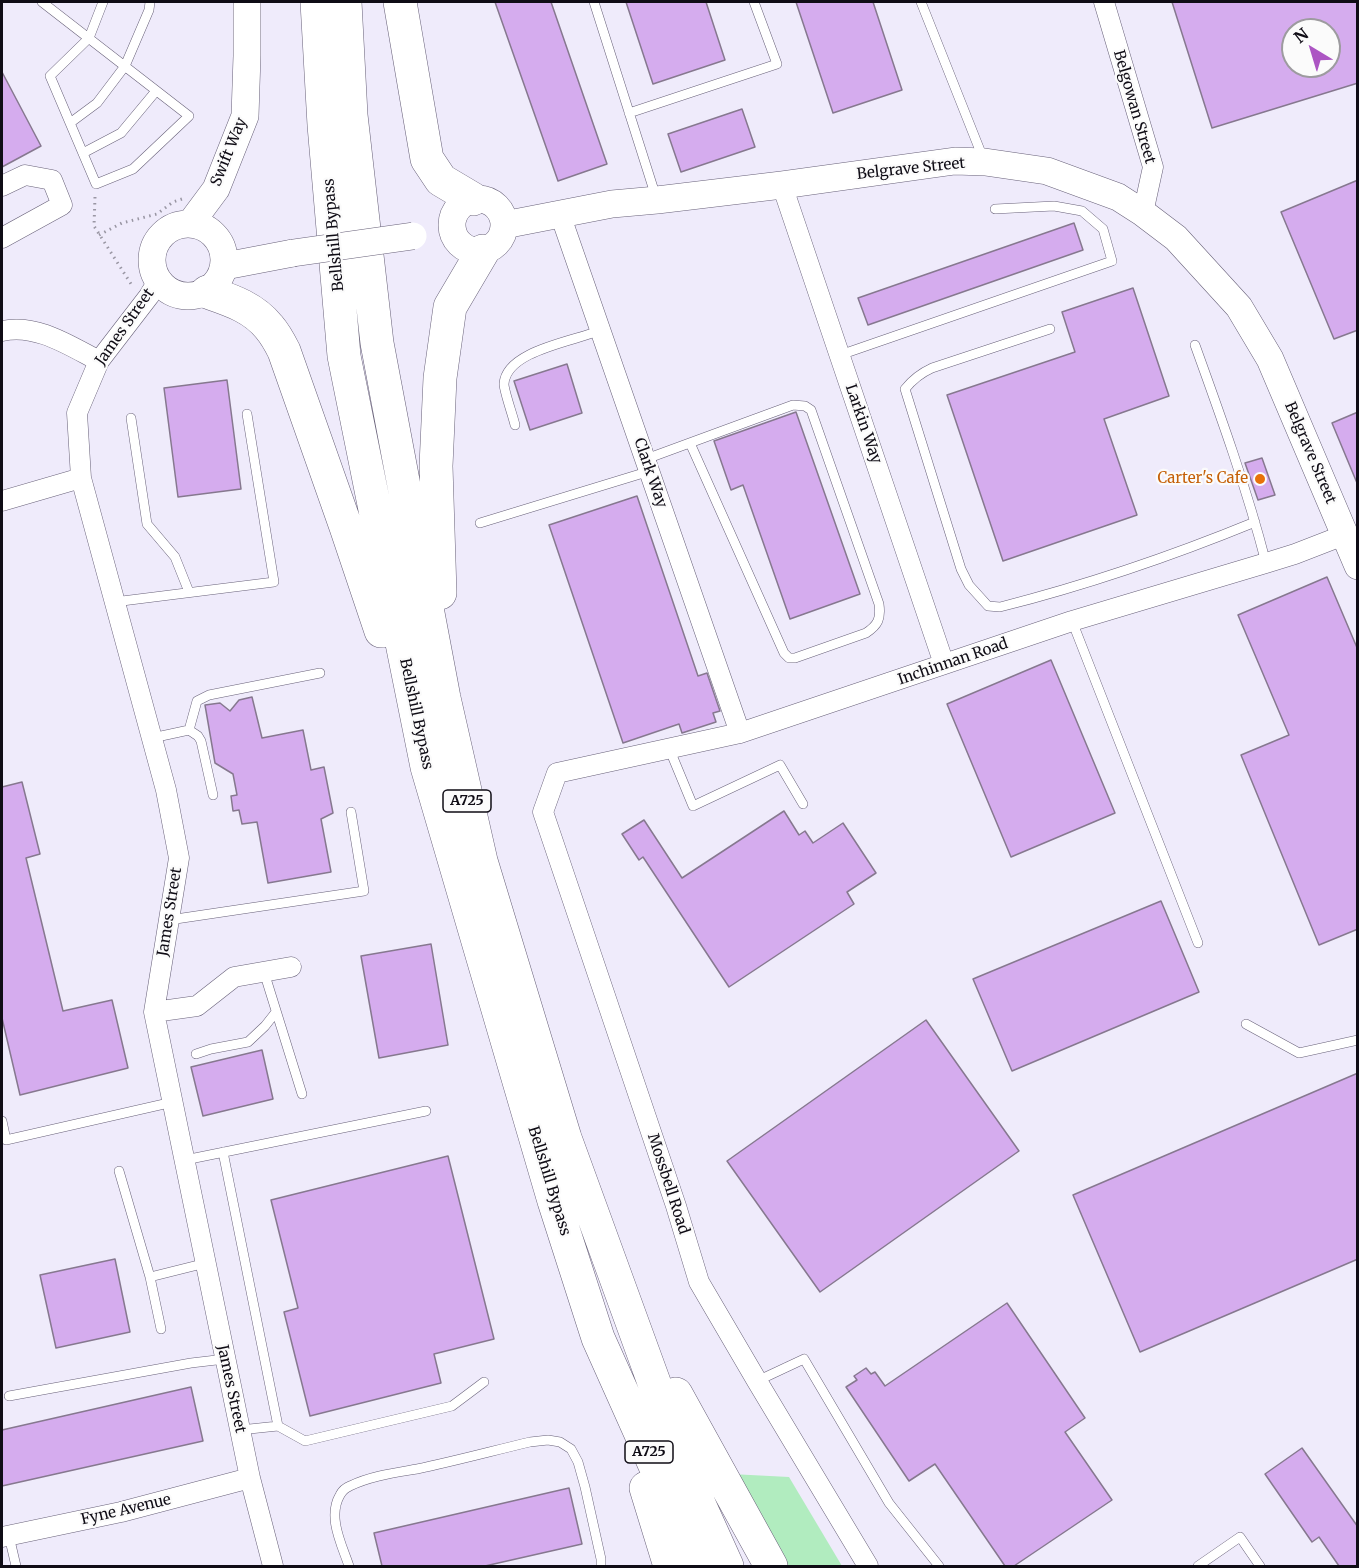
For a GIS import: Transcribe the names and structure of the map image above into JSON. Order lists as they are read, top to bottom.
{
  "streets": {
    "highway": ["Bellshill Bypass", "A725"],
    "street": [
      "Belgowan Street",
      "Swift Way",
      "Belgrave Street",
      "James Street",
      "Larkin Way",
      "Clark Way",
      "Inchinnan Road",
      "Mossbell Road",
      "Fyne Avenue"
    ]
  },
  "crossings": [
    ["Belgowan Street", "Belgrave Street"],
    ["Swift Way", "James Street"],
    ["Belgrave Street", "James Street"],
    ["Belgrave Street", "Larkin Way"],
    ["Belgrave Street", "Clark Way"],
    ["Belgrave Street", "Inchinnan Road"],
    ["Bellshill Bypass", "A725"],
    ["James Street", "Fyne Avenue"],
    ["Larkin Way", "Inchinnan Road"],
    ["Clark Way", "Inchinnan Road"],
    ["Inchinnan Road", "Mossbell Road"]
  ],
  "places": ["Carter's Cafe"],
  "north": "top left"
}
